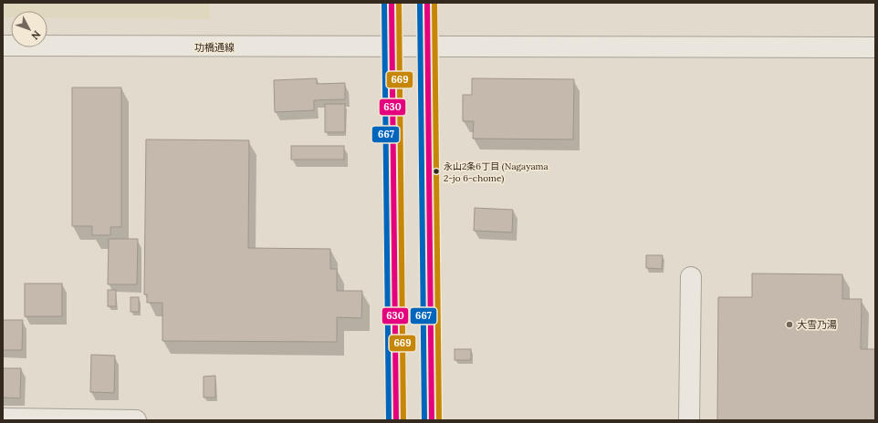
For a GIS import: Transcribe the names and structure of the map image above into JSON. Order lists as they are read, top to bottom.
{
  "streets": {
    "street": ["功橋通線"]
  },
  "places": ["永山2条6丁目 (Nagayama 2-jo 6-chome)", "大雪乃湯"],
  "lines": ["transit line 630", "transit line 667", "transit line 669"],
  "north": "bottom right"
}
